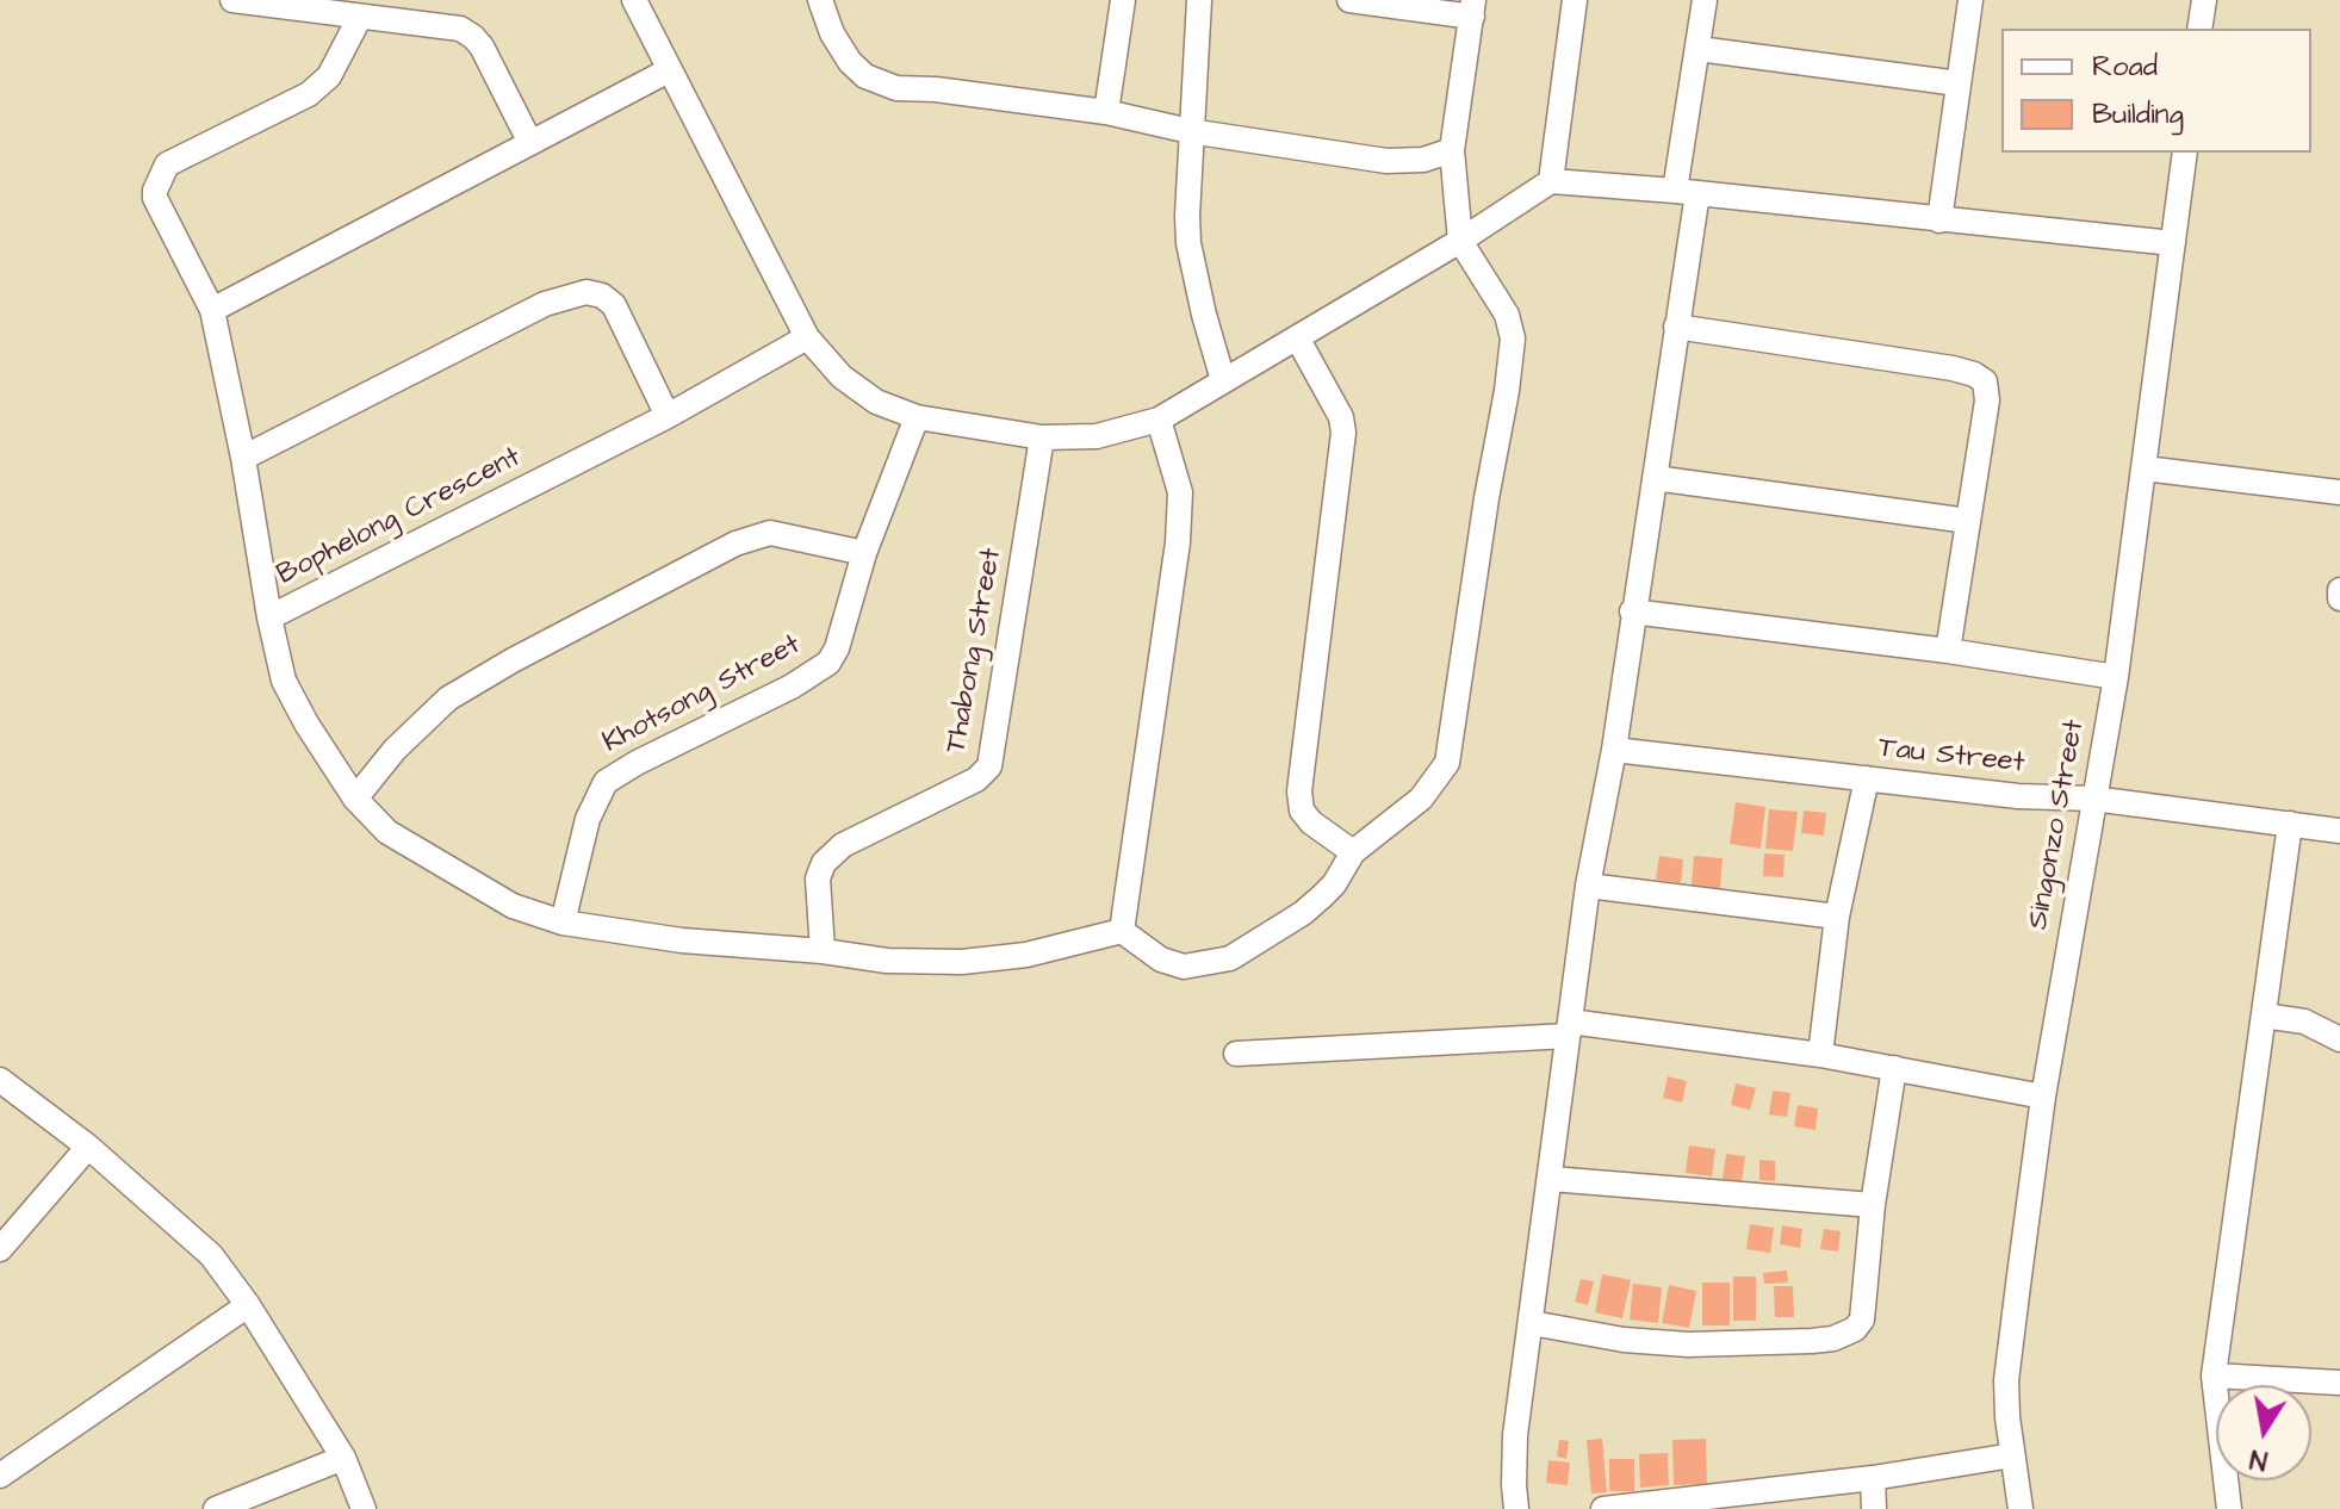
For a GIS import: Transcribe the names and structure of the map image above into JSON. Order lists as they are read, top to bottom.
{
  "streets": {
    "street": [
      "Bophelong Crescent",
      "Thabong Street",
      "Khotsong Street",
      "Tau Street",
      "Singonzo Street"
    ]
  },
  "crossings": [
    ["Bophelong Crescent", "Thabong Street"],
    ["Bophelong Crescent", "Khotsong Street"],
    ["Tau Street", "Singonzo Street"]
  ],
  "legend": ["Road", "Building"],
  "north": "bottom"
}
